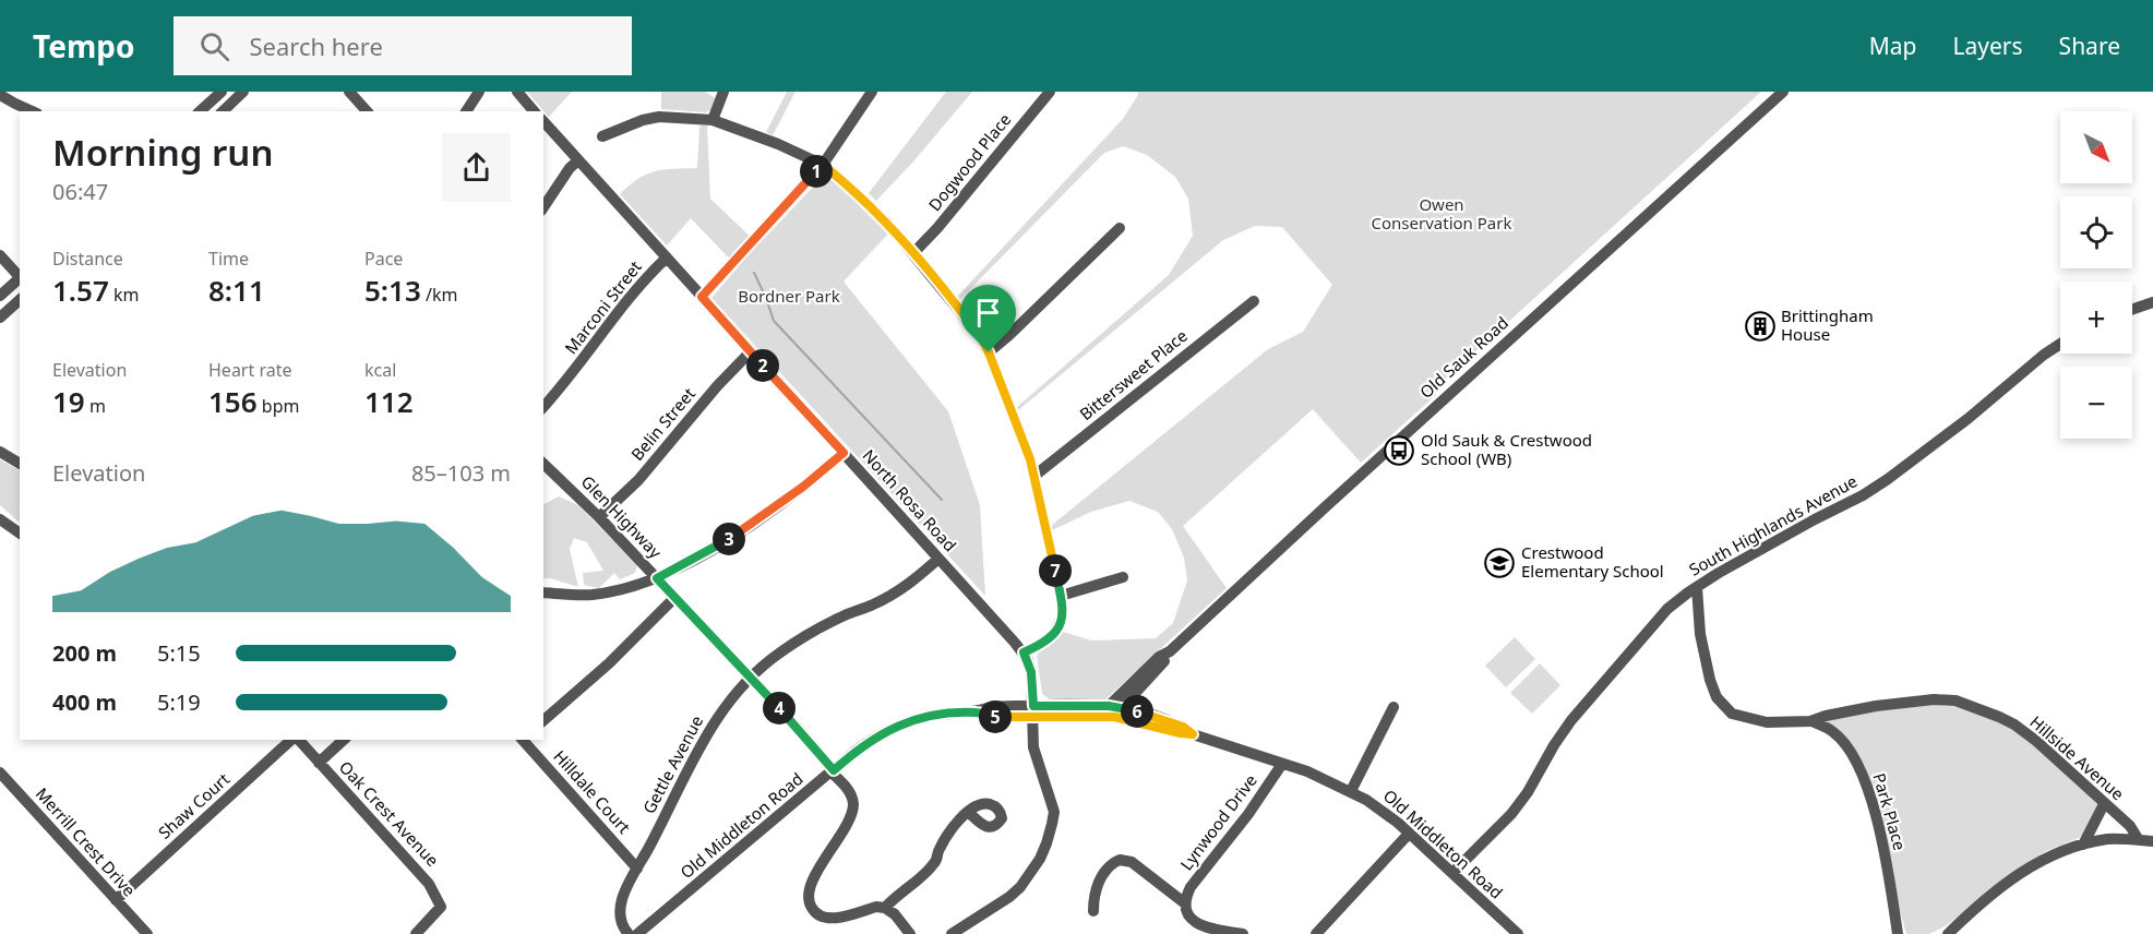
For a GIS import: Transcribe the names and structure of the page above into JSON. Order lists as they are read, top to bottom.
{
  "streets": {
    "street": [
      "Dogwood Place",
      "Marconi Street",
      "Old Sauk Road",
      "Bittersweet Place",
      "Belin Street",
      "North Rosa Road",
      "Glen Highway",
      "South Highlands Avenue",
      "Hillside Avenue",
      "Gettle Avenue",
      "Hilldale Court",
      "Shaw Court",
      "Park Place",
      "Oak Crest Avenue",
      "Lynwood Drive",
      "Old Middleton Road",
      "Merrill Crest Drive"
    ]
  },
  "crossings": [
    ["Marconi Street", "North Rosa Road"],
    ["Old Sauk Road", "Old Middleton Road"],
    ["Belin Street", "North Rosa Road"],
    ["Belin Street", "Glen Highway"],
    ["North Rosa Road", "Gettle Avenue"],
    ["North Rosa Road", "Old Middleton Road"],
    ["Glen Highway", "Gettle Avenue"],
    ["Glen Highway", "Old Middleton Road"],
    ["South Highlands Avenue", "Hillside Avenue"],
    ["South Highlands Avenue", "Old Middleton Road"],
    ["Hillside Avenue", "Park Place"],
    ["Gettle Avenue", "Hilldale Court"],
    ["Shaw Court", "Merrill Crest Drive"],
    ["Lynwood Drive", "Old Middleton Road"]
  ],
  "parks": ["Owen Conservation Park", "Bordner Park"],
  "places": {
    "building": ["Brittingham House"],
    "bus stop": ["Old Sauk & Crestwood School (WB)"],
    "school or university": ["Crestwood Elementary School"]
  },
  "north": "bottom right",
  "page": {
    "header": "Tempo",
    "search": "Search here",
    "nav": ["Map", "Layers", "Share"],
    "map_buttons": ["+", "−"],
    "heading": ["Morning run", "06:47"],
    "pins": [
      "1",
      "2",
      "3",
      "7",
      "4",
      "6",
      "5"
    ],
    "stats": [
      ["Distance", "1.57 km"],
      ["Time", "8:11"],
      ["Pace", "5:13 /km"],
      ["Elevation", "19 m"],
      ["Heart rate", "156 bpm"],
      ["kcal", "112"]
    ],
    "chart": ["Elevation", "85–103 m"],
    "list": [
      {
        "name": "200 m",
        "note": "5:15"
      },
      {
        "name": "400 m",
        "note": "5:19"
      }
    ]
  }
}
